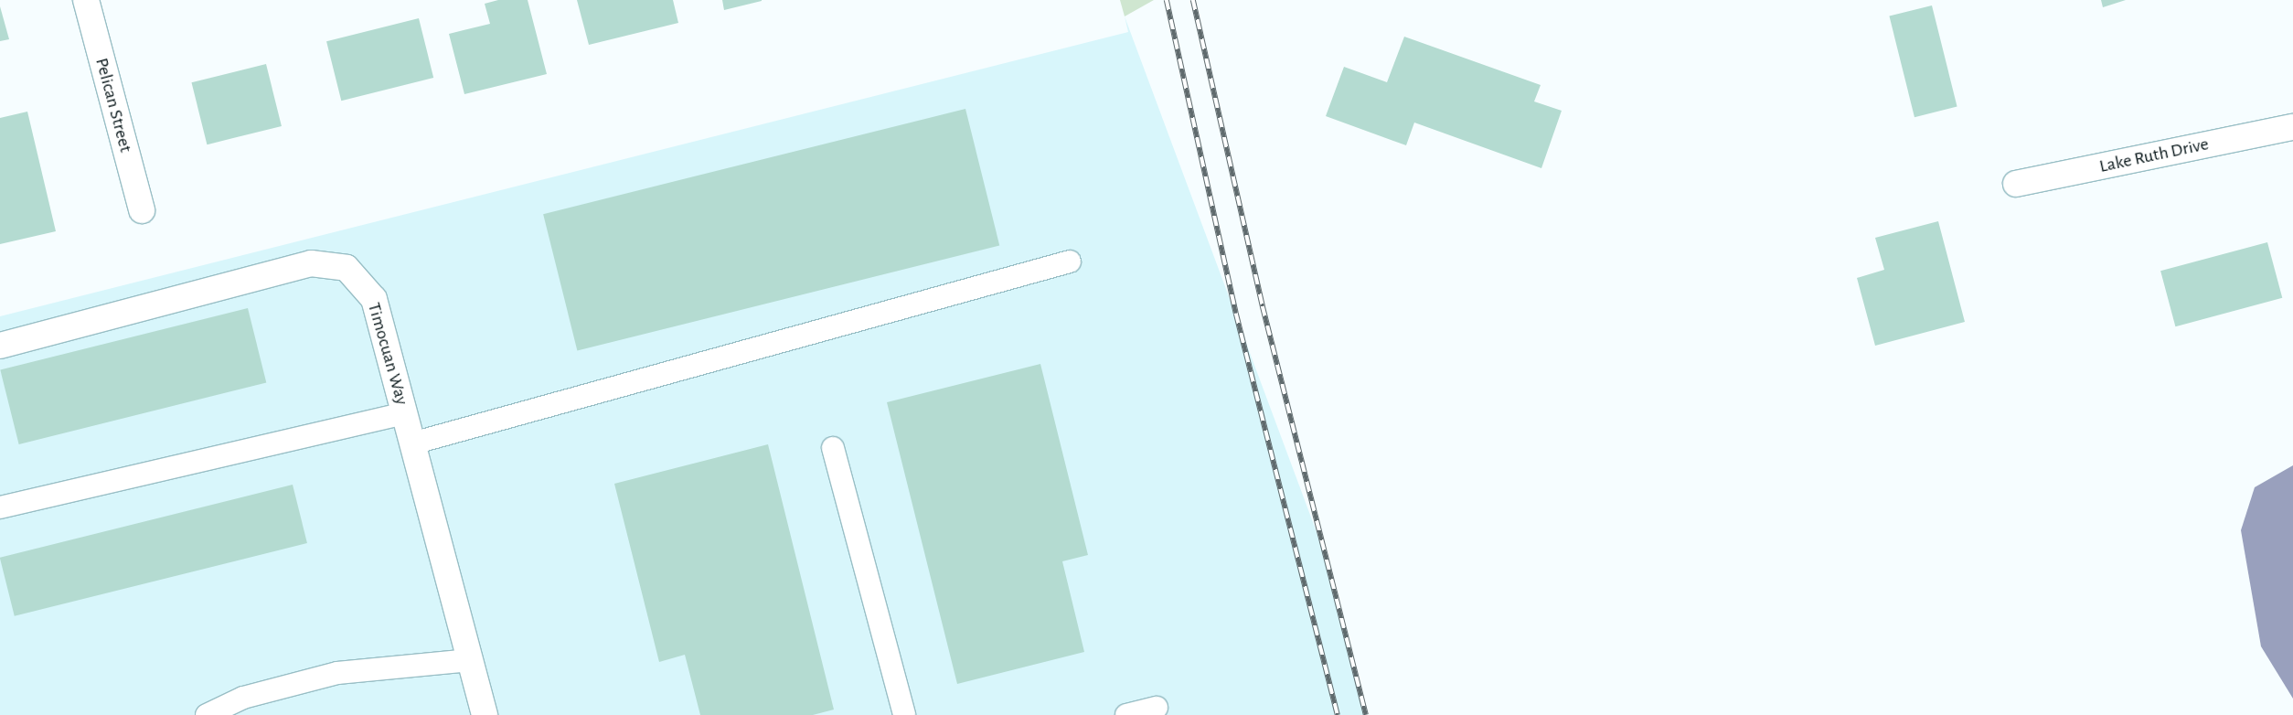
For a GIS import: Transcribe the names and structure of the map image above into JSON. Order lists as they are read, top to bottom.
{
  "streets": {
    "street": ["Pelican Street", "Lake Ruth Drive", "Timocuan Way"]
  }
}
